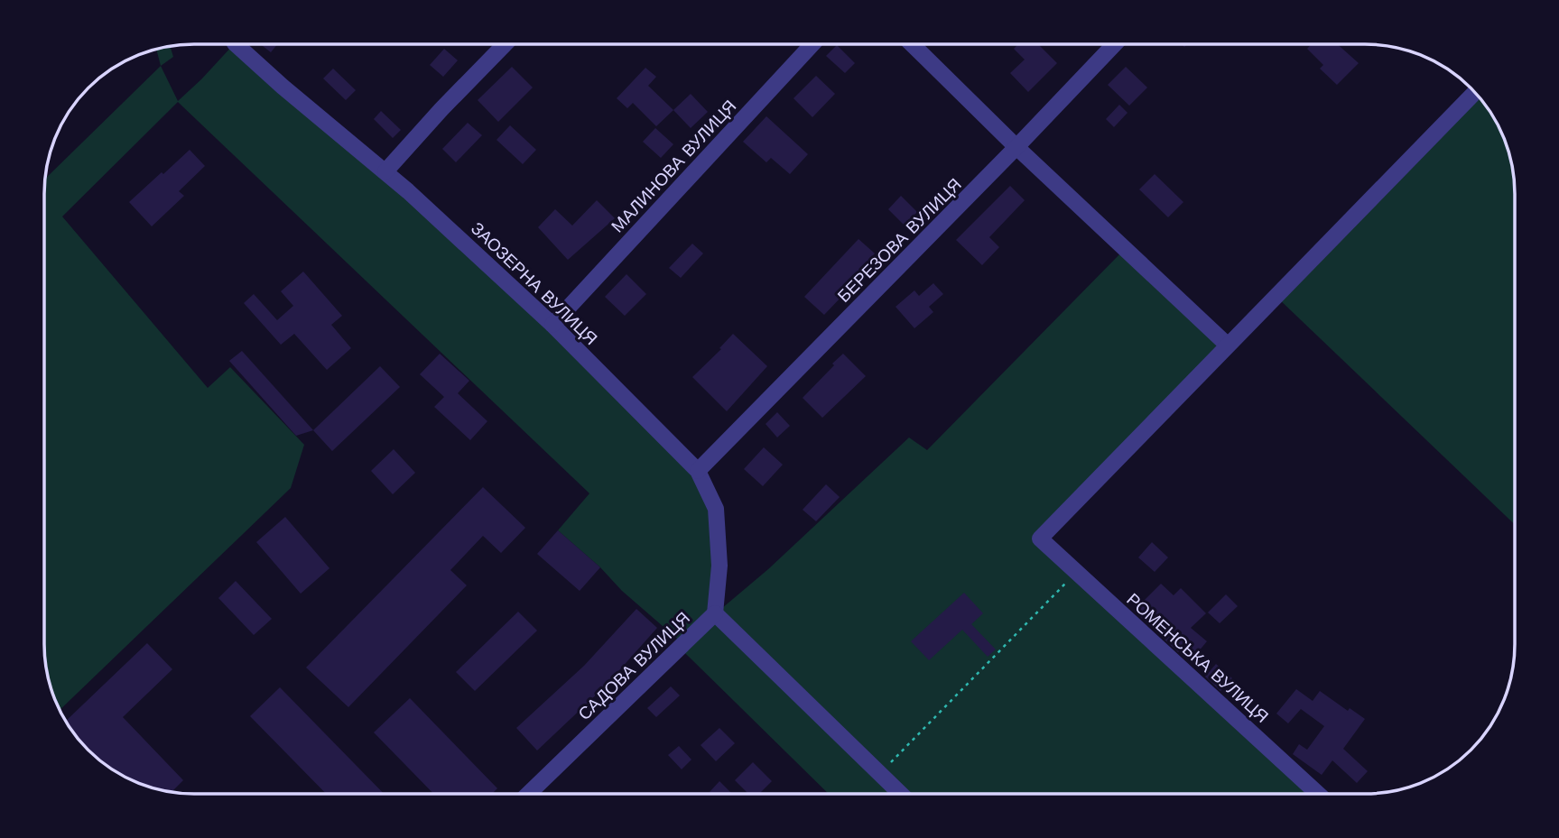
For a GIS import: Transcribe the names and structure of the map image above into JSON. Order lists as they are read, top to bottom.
{
  "streets": {
    "street": [
      "МАЛИНОВА ВУЛИЦЯ",
      "БЕРЕЗОВА ВУЛИЦЯ",
      "ЗАОЗЕРНА ВУЛИЦЯ",
      "РОМЕНСЬКА ВУЛИЦЯ",
      "САДОВА ВУЛИЦЯ"
    ]
  },
  "crossings": [
    ["МАЛИНОВА ВУЛИЦЯ", "ЗАОЗЕРНА ВУЛИЦЯ"],
    ["БЕРЕЗОВА ВУЛИЦЯ", "ЗАОЗЕРНА ВУЛИЦЯ"],
    ["ЗАОЗЕРНА ВУЛИЦЯ", "САДОВА ВУЛИЦЯ"]
  ]
}
